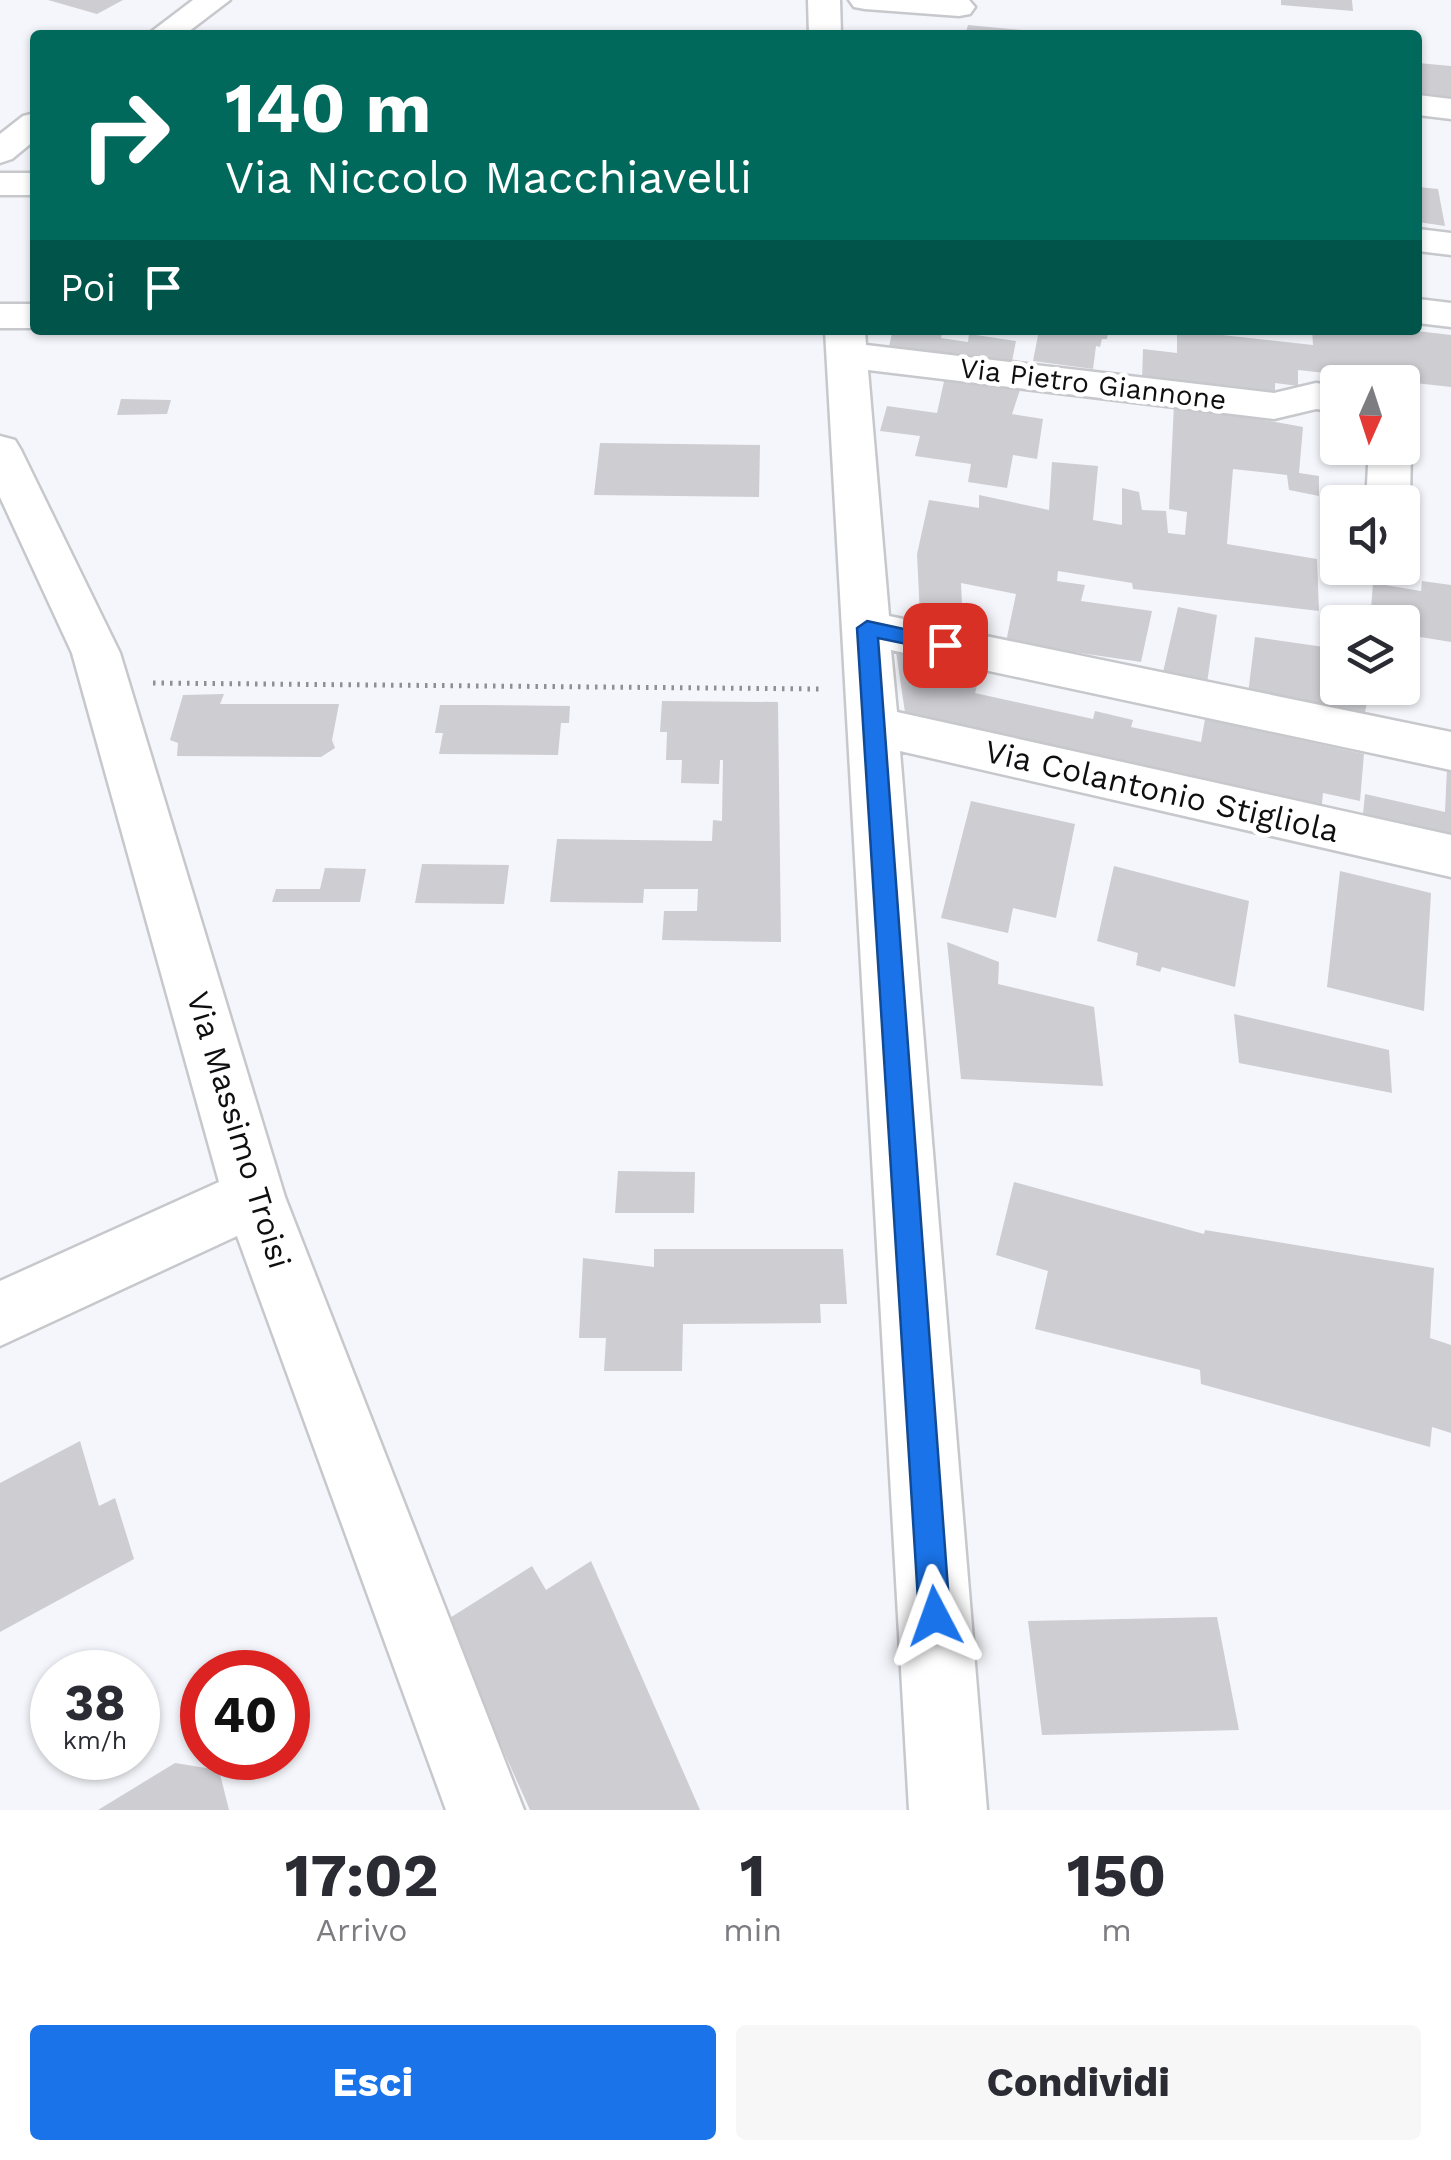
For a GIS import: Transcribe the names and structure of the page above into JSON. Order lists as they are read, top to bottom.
{
  "streets": {
    "street": ["Via Pietro Giannone", "Via Colantonio Stigliola", "Via Massimo Troisi"]
  },
  "north": "bottom",
  "page": {
    "turn": ["140 m", "Via Niccolo Macchiavelli"],
    "then": "Poi",
    "speed": "38 km/h",
    "limit": "40",
    "eta": [
      "17:02",
      "Arrivo",
      "1",
      "min",
      "150",
      "m"
    ],
    "buttons": ["Esci", "Condividi"]
  }
}
